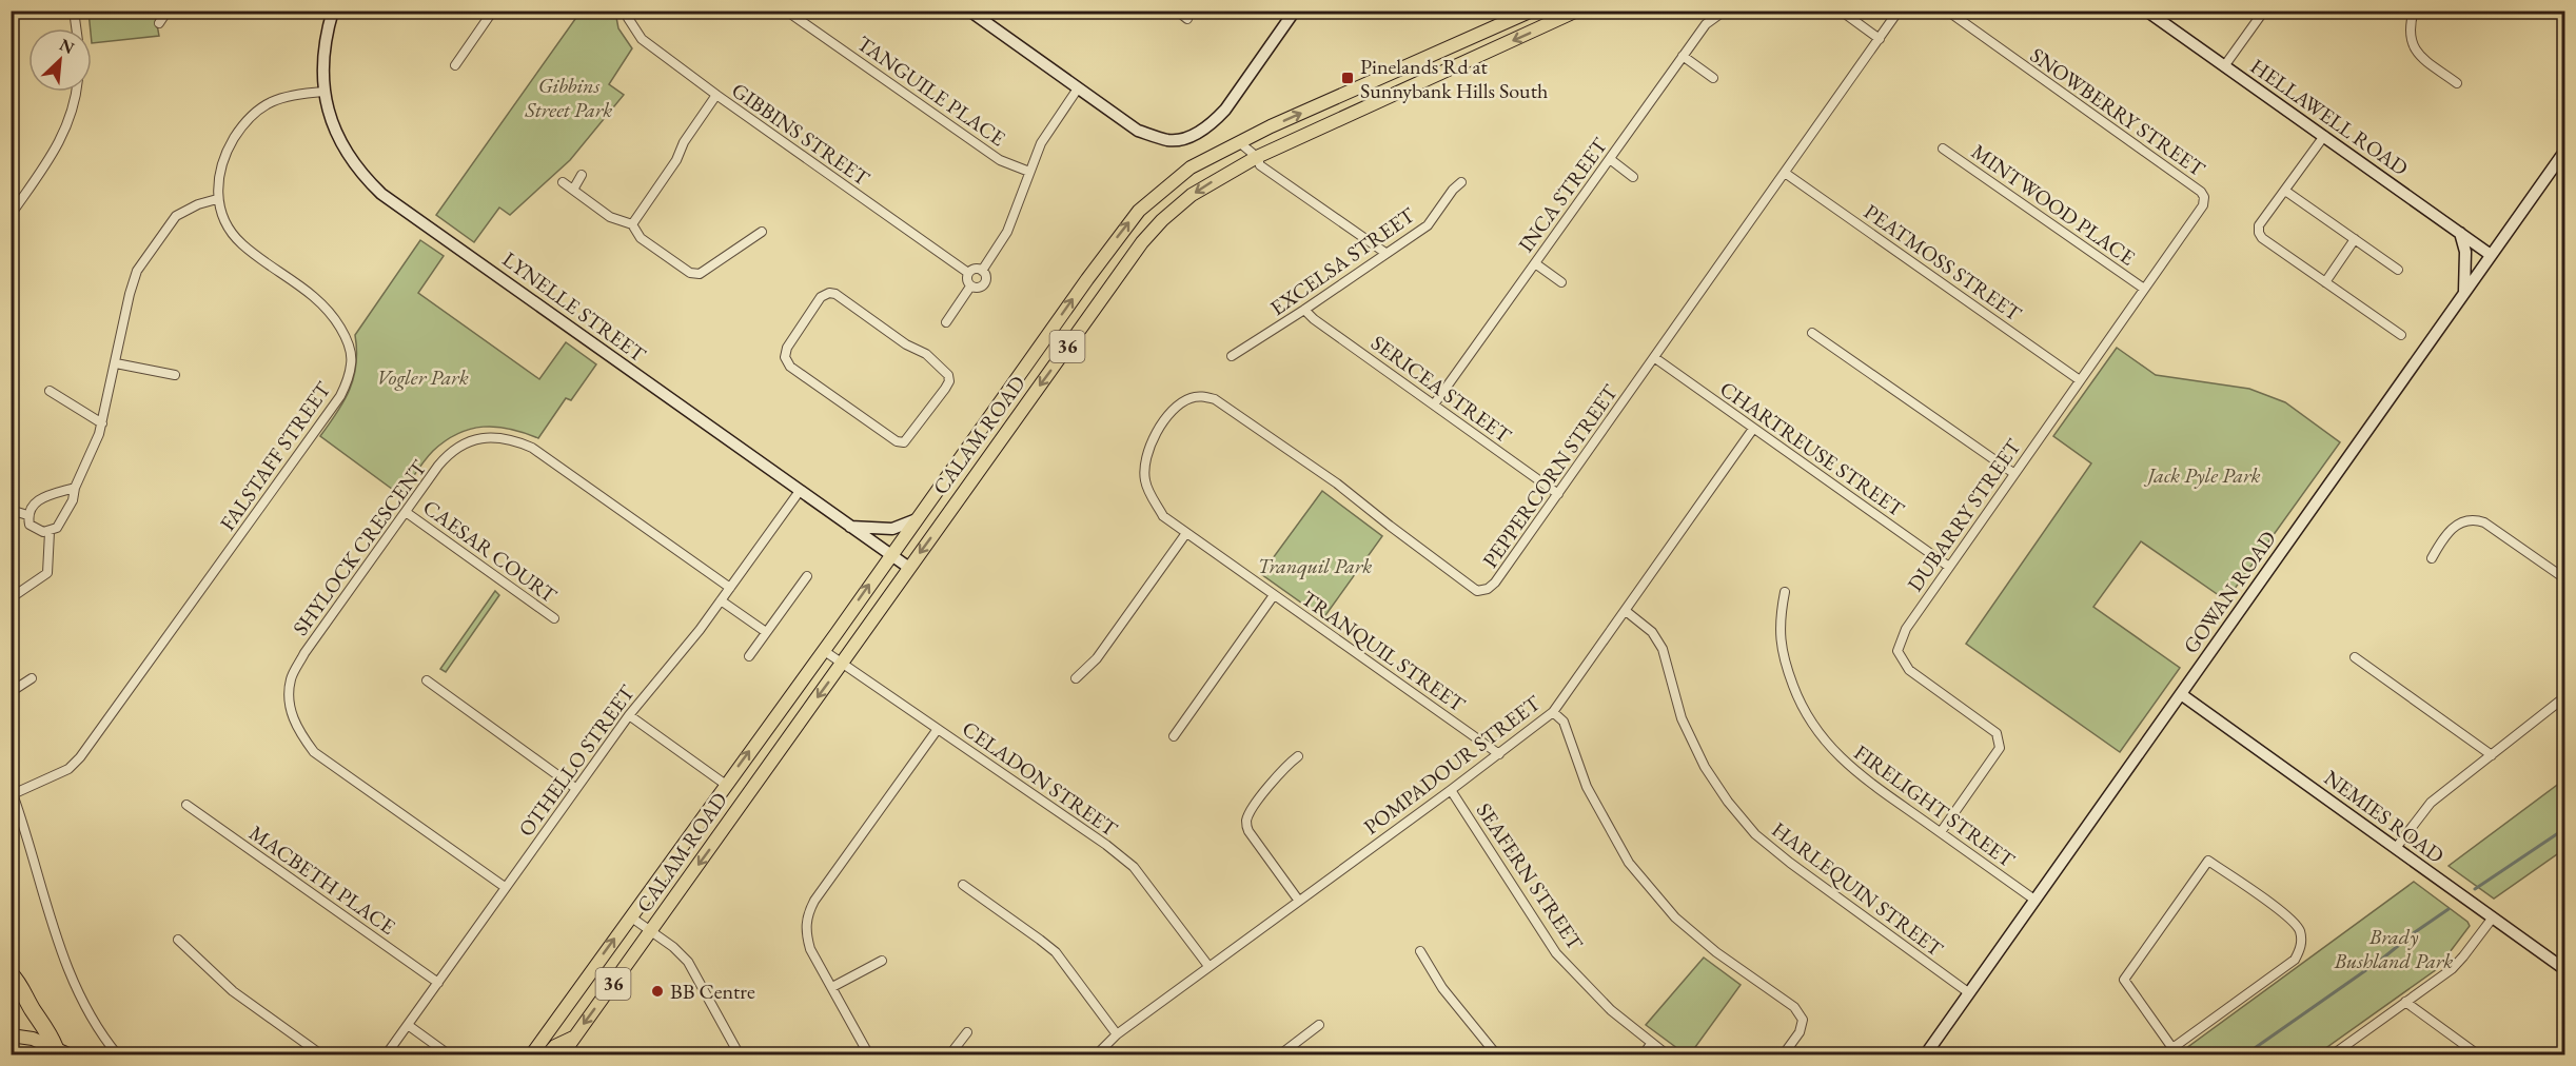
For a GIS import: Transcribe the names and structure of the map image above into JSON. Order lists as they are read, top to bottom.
{
  "streets": {
    "main road": ["36", "CALAM ROAD"],
    "street": [
      "TANGUILE PLACE",
      "SNOWBERRY STREET",
      "HELLAWELL ROAD",
      "GIBBINS STREET",
      "INCA STREET",
      "MINTWOOD PLACE",
      "EXCELSA STREET",
      "PEATMOSS STREET",
      "LYNELLE STREET",
      "SERICEA STREET",
      "CHARTREUSE STREET",
      "FALSTAFF STREET",
      "PEPPERCORN STREET",
      "DUBARRY STREET",
      "SHYLOCK CRESCENT",
      "CAESAR COURT",
      "GOWAN ROAD",
      "TRANQUIL STREET",
      "OTHELLO STREET",
      "POMPADOUR STREET",
      "CELADON STREET",
      "FIRELIGHT STREET",
      "NEMIES ROAD",
      "SEAFERN STREET",
      "MACBETH PLACE",
      "HARLEQUIN STREET"
    ]
  },
  "crossings": [
    ["SNOWBERRY STREET", "DUBARRY STREET"],
    ["HELLAWELL ROAD", "GOWAN ROAD"],
    ["INCA STREET", "SERICEA STREET"],
    ["MINTWOOD PLACE", "DUBARRY STREET"],
    ["EXCELSA STREET", "SERICEA STREET"],
    ["PEATMOSS STREET", "PEPPERCORN STREET"],
    ["PEATMOSS STREET", "DUBARRY STREET"],
    ["LYNELLE STREET", "CALAM ROAD"],
    ["LYNELLE STREET", "OTHELLO STREET"],
    ["36", "CALAM ROAD"],
    ["SERICEA STREET", "PEPPERCORN STREET"],
    ["CALAM ROAD", "CELADON STREET"],
    ["CHARTREUSE STREET", "PEPPERCORN STREET"],
    ["CHARTREUSE STREET", "DUBARRY STREET"],
    ["CHARTREUSE STREET", "POMPADOUR STREET"],
    ["PEPPERCORN STREET", "TRANQUIL STREET"],
    ["DUBARRY STREET", "FIRELIGHT STREET"],
    ["SHYLOCK CRESCENT", "CAESAR COURT"],
    ["SHYLOCK CRESCENT", "OTHELLO STREET"],
    ["GOWAN ROAD", "FIRELIGHT STREET"],
    ["GOWAN ROAD", "NEMIES ROAD"],
    ["GOWAN ROAD", "HARLEQUIN STREET"],
    ["TRANQUIL STREET", "POMPADOUR STREET"],
    ["OTHELLO STREET", "MACBETH PLACE"],
    ["POMPADOUR STREET", "CELADON STREET"],
    ["POMPADOUR STREET", "SEAFERN STREET"],
    ["POMPADOUR STREET", "HARLEQUIN STREET"]
  ],
  "parks": [
    "Gibbins Street Park",
    "Vogler Park",
    "Jack Pyle Park",
    "Tranquil Park",
    "Brady Bushland Park"
  ],
  "places": {
    "transit": ["Pinelands Rd at Sunnybank Hills South"],
    "other": ["BB Centre"]
  },
  "north": "top right"
}
